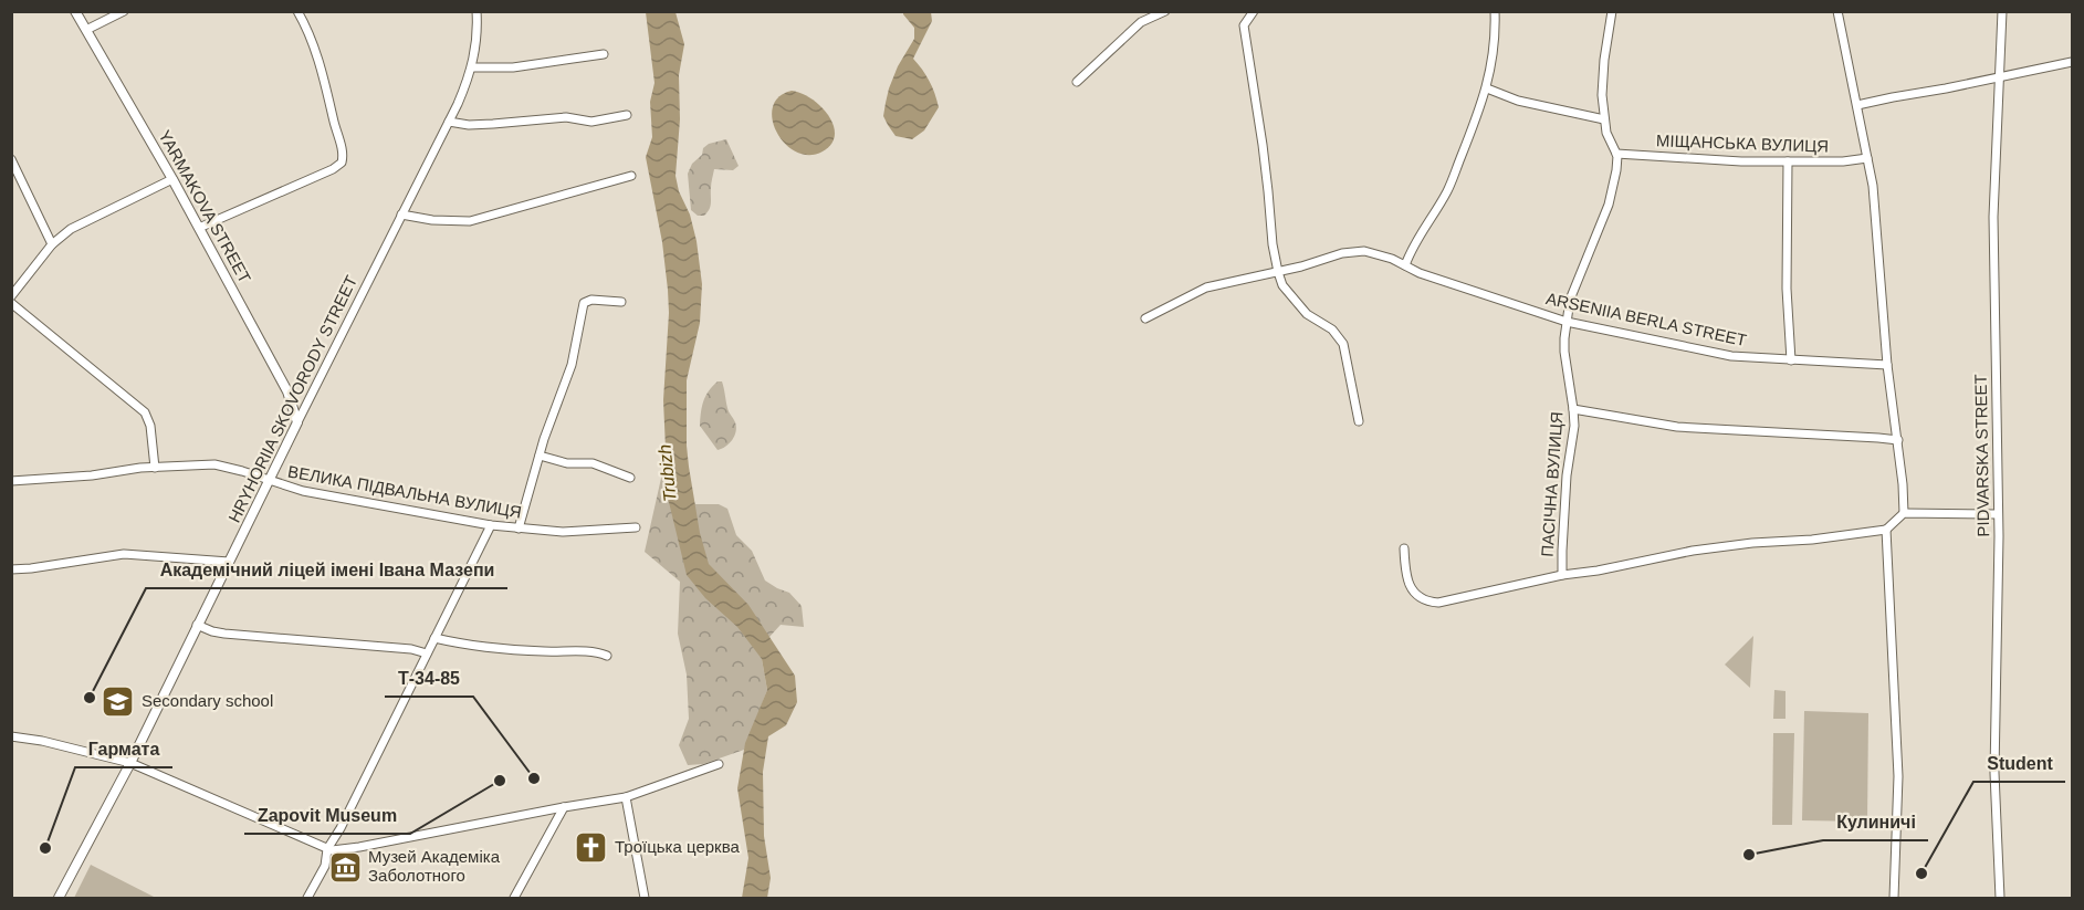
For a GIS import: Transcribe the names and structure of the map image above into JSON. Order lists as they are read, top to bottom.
{
  "streets": {
    "street": [
      "МІЩАНСЬКА ВУЛИЦЯ",
      "YARMAKOVA STREET",
      "ARSENIIA BERLA STREET",
      "HRYHORIIA SKOVORODY STREET",
      "PIDVARSKA STREET",
      "ПАСІЧНА ВУЛИЦЯ",
      "ВЕЛИКА ПІДВАЛЬНА ВУЛИЦЯ"
    ]
  },
  "crossings": [
    ["МІЩАНСЬКА ВУЛИЦЯ", "ПАСІЧНА ВУЛИЦЯ"],
    ["YARMAKOVA STREET", "HRYHORIIA SKOVORODY STREET"],
    ["ARSENIIA BERLA STREET", "ПАСІЧНА ВУЛИЦЯ"],
    ["HRYHORIIA SKOVORODY STREET", "ВЕЛИКА ПІДВАЛЬНА ВУЛИЦЯ"]
  ],
  "water": ["Trubizh"],
  "places": {
    "other": [
      "Академічний ліцей імені Івана Мазепи",
      "Т-34-85",
      "Zapovit Museum",
      "Гармата",
      "Кулиничі",
      "Student"
    ],
    "school or university": ["Secondary school"],
    "church": ["Троїцька церква"],
    "museum": ["Музей Академіка Заболотного"]
  }
}
